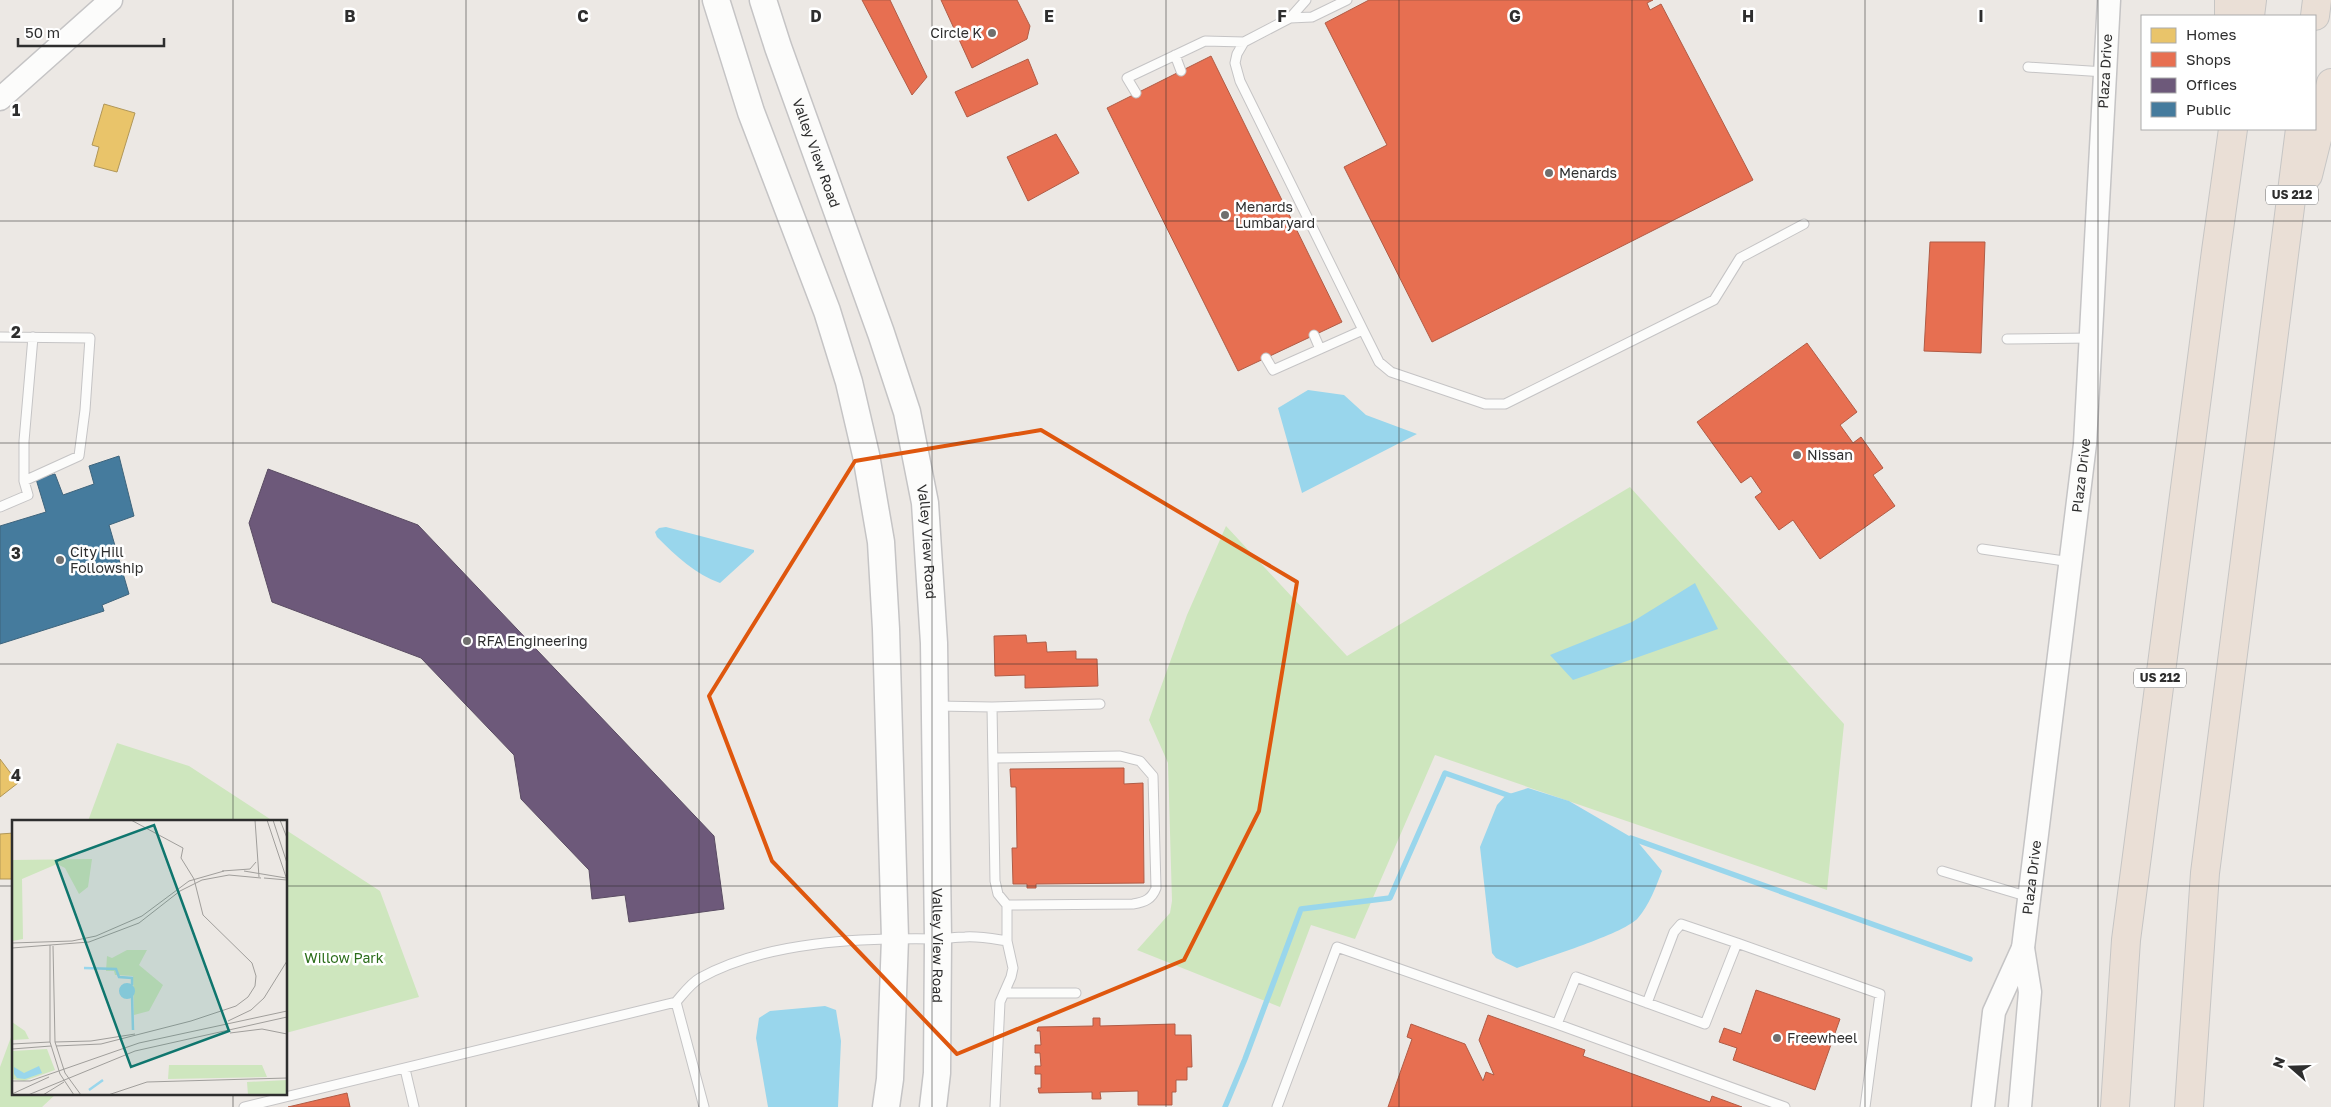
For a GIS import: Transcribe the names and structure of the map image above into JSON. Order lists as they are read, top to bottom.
{
  "streets": {
    "highway": ["US 212"],
    "main road": ["Valley View Road"],
    "street": ["Plaza Drive"]
  },
  "parks": ["Willow Park"],
  "places": [
    "Circle K",
    "Menards",
    "Menards Lumbaryard",
    "Nissan",
    "City Hill Followship",
    "RFA Engineering",
    "Freewheel"
  ],
  "legend": [
    "Homes",
    "Shops",
    "Offices",
    "Public"
  ],
  "scale_bar": "50 m",
  "north": "left",
  "grid": {
    "columns": [
      "B",
      "C",
      "D",
      "E",
      "F",
      "G",
      "H",
      "I"
    ],
    "rows": [
      "1",
      "2",
      "3",
      "4"
    ]
  }
}
